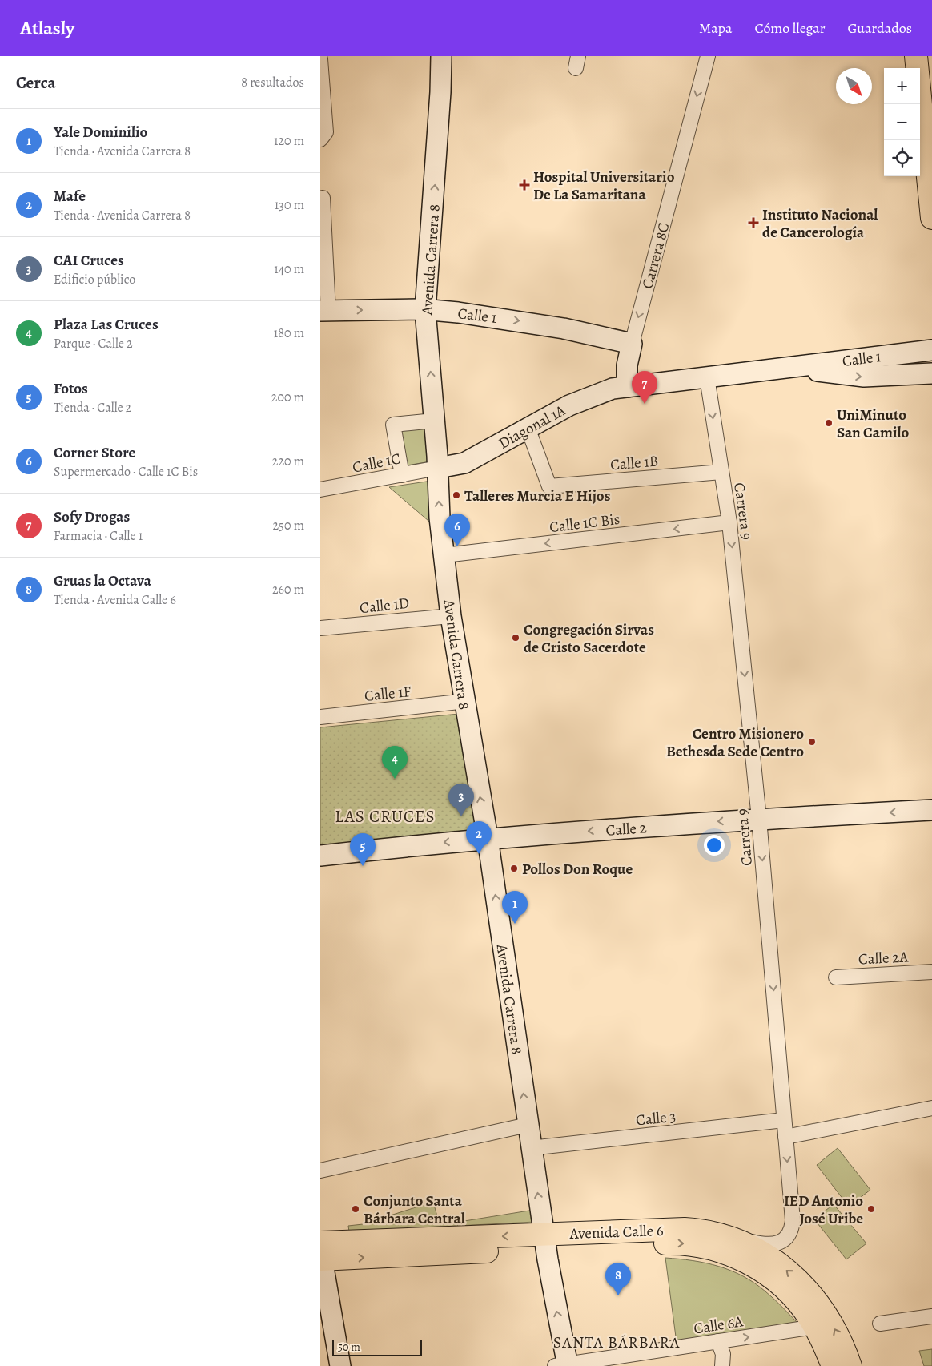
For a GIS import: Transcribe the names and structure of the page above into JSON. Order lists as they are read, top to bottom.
{
  "streets": {
    "main road": ["Avenida Calle 6"],
    "street": [
      "Carrera 8C",
      "Avenida Carrera 8",
      "Calle 1",
      "Diagonal 1A",
      "Calle 1C",
      "Calle 1B",
      "Carrera 9",
      "Calle 1C Bis",
      "Calle 1D",
      "Calle 1F",
      "Calle 2",
      "Calle 2A",
      "Calle 3",
      "Calle 6A"
    ]
  },
  "crossings": [
    ["Carrera 8C", "Calle 1"],
    ["Carrera 8C", "Diagonal 1A"],
    ["Avenida Carrera 8", "Calle 1"],
    ["Avenida Carrera 8", "Diagonal 1A"],
    ["Avenida Carrera 8", "Calle 1C"],
    ["Avenida Carrera 8", "Calle 1C Bis"],
    ["Avenida Carrera 8", "Calle 1D"],
    ["Avenida Carrera 8", "Calle 1F"],
    ["Avenida Carrera 8", "Calle 2"],
    ["Avenida Carrera 8", "Calle 3"],
    ["Avenida Carrera 8", "Avenida Calle 6"],
    ["Avenida Carrera 8", "Calle 6A"],
    ["Calle 1", "Diagonal 1A"],
    ["Calle 1", "Carrera 9"],
    ["Diagonal 1A", "Calle 1C"],
    ["Diagonal 1A", "Calle 1B"],
    ["Calle 1B", "Carrera 9"],
    ["Carrera 9", "Calle 1C Bis"],
    ["Carrera 9", "Calle 2"],
    ["Carrera 9", "Calle 3"],
    ["Carrera 9", "Avenida Calle 6"],
    ["Avenida Calle 6", "Calle 6A"]
  ],
  "one_way": [
    "Carrera 8C",
    "Avenida Carrera 8",
    "Carrera 9",
    "Calle 1C Bis",
    "Calle 2",
    "Calle 6A"
  ],
  "districts": ["LAS CRUCES", "SANTA BÁRBARA"],
  "places": {
    "health": ["Hospital Universitario De La Samaritana", "Instituto Nacional de Cancerología"],
    "other": [
      "UniMinuto San Camilo",
      "Talleres Murcia E Hijos",
      "Congregación Sirvas de Cristo Sacerdote",
      "Centro Misionero Bethesda Sede Centro",
      "Pollos Don Roque",
      "Conjunto Santa Bárbara Central",
      "IED Antonio José Uribe"
    ]
  },
  "scale_bar": "50 m",
  "north": "bottom right",
  "page": {
    "header": "Atlasly",
    "nav": ["Mapa", "Cómo llegar", "Guardados"],
    "heading": ["Cerca", "8 resultados"],
    "map_buttons": ["+", "−"],
    "list": [
      {
        "mark": "1",
        "name": "Yale Dominilio",
        "note": "Tienda · Avenida Carrera 8",
        "value": "120 m"
      },
      {
        "mark": "2",
        "name": "Mafe",
        "note": "Tienda · Avenida Carrera 8",
        "value": "130 m"
      },
      {
        "mark": "3",
        "name": "CAI Cruces",
        "note": "Edificio público",
        "value": "140 m"
      },
      {
        "mark": "4",
        "name": "Plaza Las Cruces",
        "note": "Parque · Calle 2",
        "value": "180 m"
      },
      {
        "mark": "5",
        "name": "Fotos",
        "note": "Tienda · Calle 2",
        "value": "200 m"
      },
      {
        "mark": "6",
        "name": "Corner Store",
        "note": "Supermercado · Calle 1C Bis",
        "value": "220 m"
      },
      {
        "mark": "7",
        "name": "Sofy Drogas",
        "note": "Farmacia · Calle 1",
        "value": "250 m"
      },
      {
        "mark": "8",
        "name": "Gruas la Octava",
        "note": "Tienda · Avenida Calle 6",
        "value": "260 m"
      }
    ],
    "pins": [
      "7",
      "6",
      "4",
      "3",
      "2",
      "5",
      "1",
      "8"
    ],
    "scale": "50 m"
  }
}
